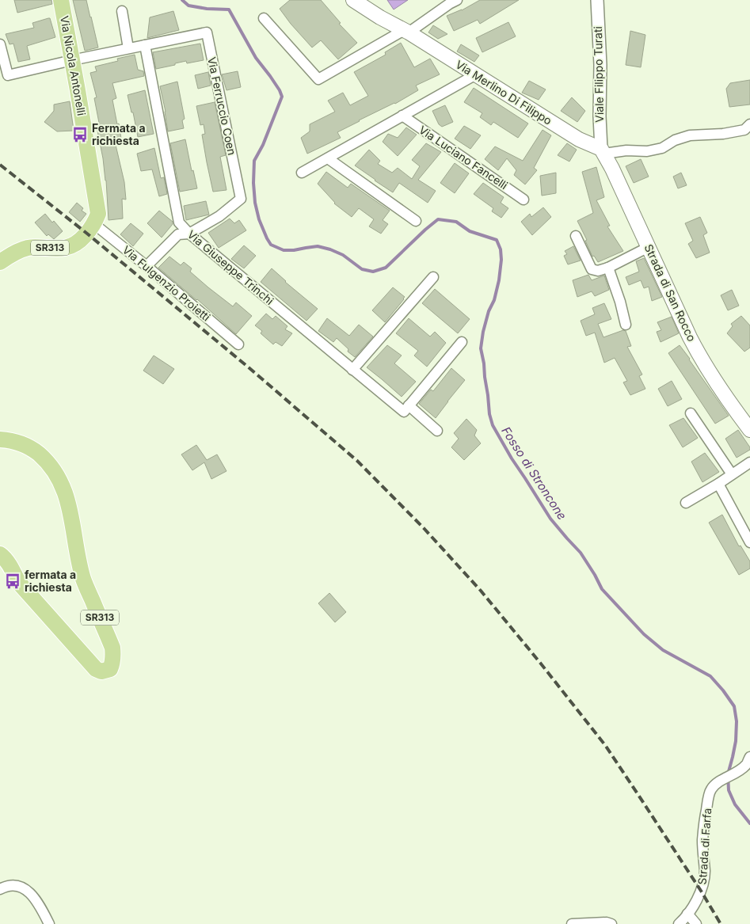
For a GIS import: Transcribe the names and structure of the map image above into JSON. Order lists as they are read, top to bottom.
{
  "streets": {
    "main road": [
      "Via Nicola Antonelli",
      "Via Merlino Di Filippo",
      "SR313",
      "Strada di San Rocco"
    ],
    "street": [
      "Viale Filippo Turati",
      "Via Ferruccio Coen",
      "Via Luciano Fancelli",
      "Via Giuseppe Trinchi",
      "Via Fulgenzio Proietti",
      "Strada di Farfa"
    ]
  },
  "crossings": [
    ["Via Nicola Antonelli", "Via Ferruccio Coen"],
    ["Via Nicola Antonelli", "SR313"],
    ["Via Nicola Antonelli", "Via Fulgenzio Proietti"],
    ["Viale Filippo Turati", "Via Merlino Di Filippo"],
    ["Viale Filippo Turati", "Strada di San Rocco"],
    ["Via Merlino Di Filippo", "Strada di San Rocco"],
    ["Via Ferruccio Coen", "Via Giuseppe Trinchi"],
    ["Via Ferruccio Coen", "Via Fulgenzio Proietti"],
    ["SR313", "Via Fulgenzio Proietti"]
  ],
  "water": ["Fosso di Stroncone"],
  "places": {
    "bus stop": ["Fermata a richiesta", "fermata a richiesta"]
  }
}
